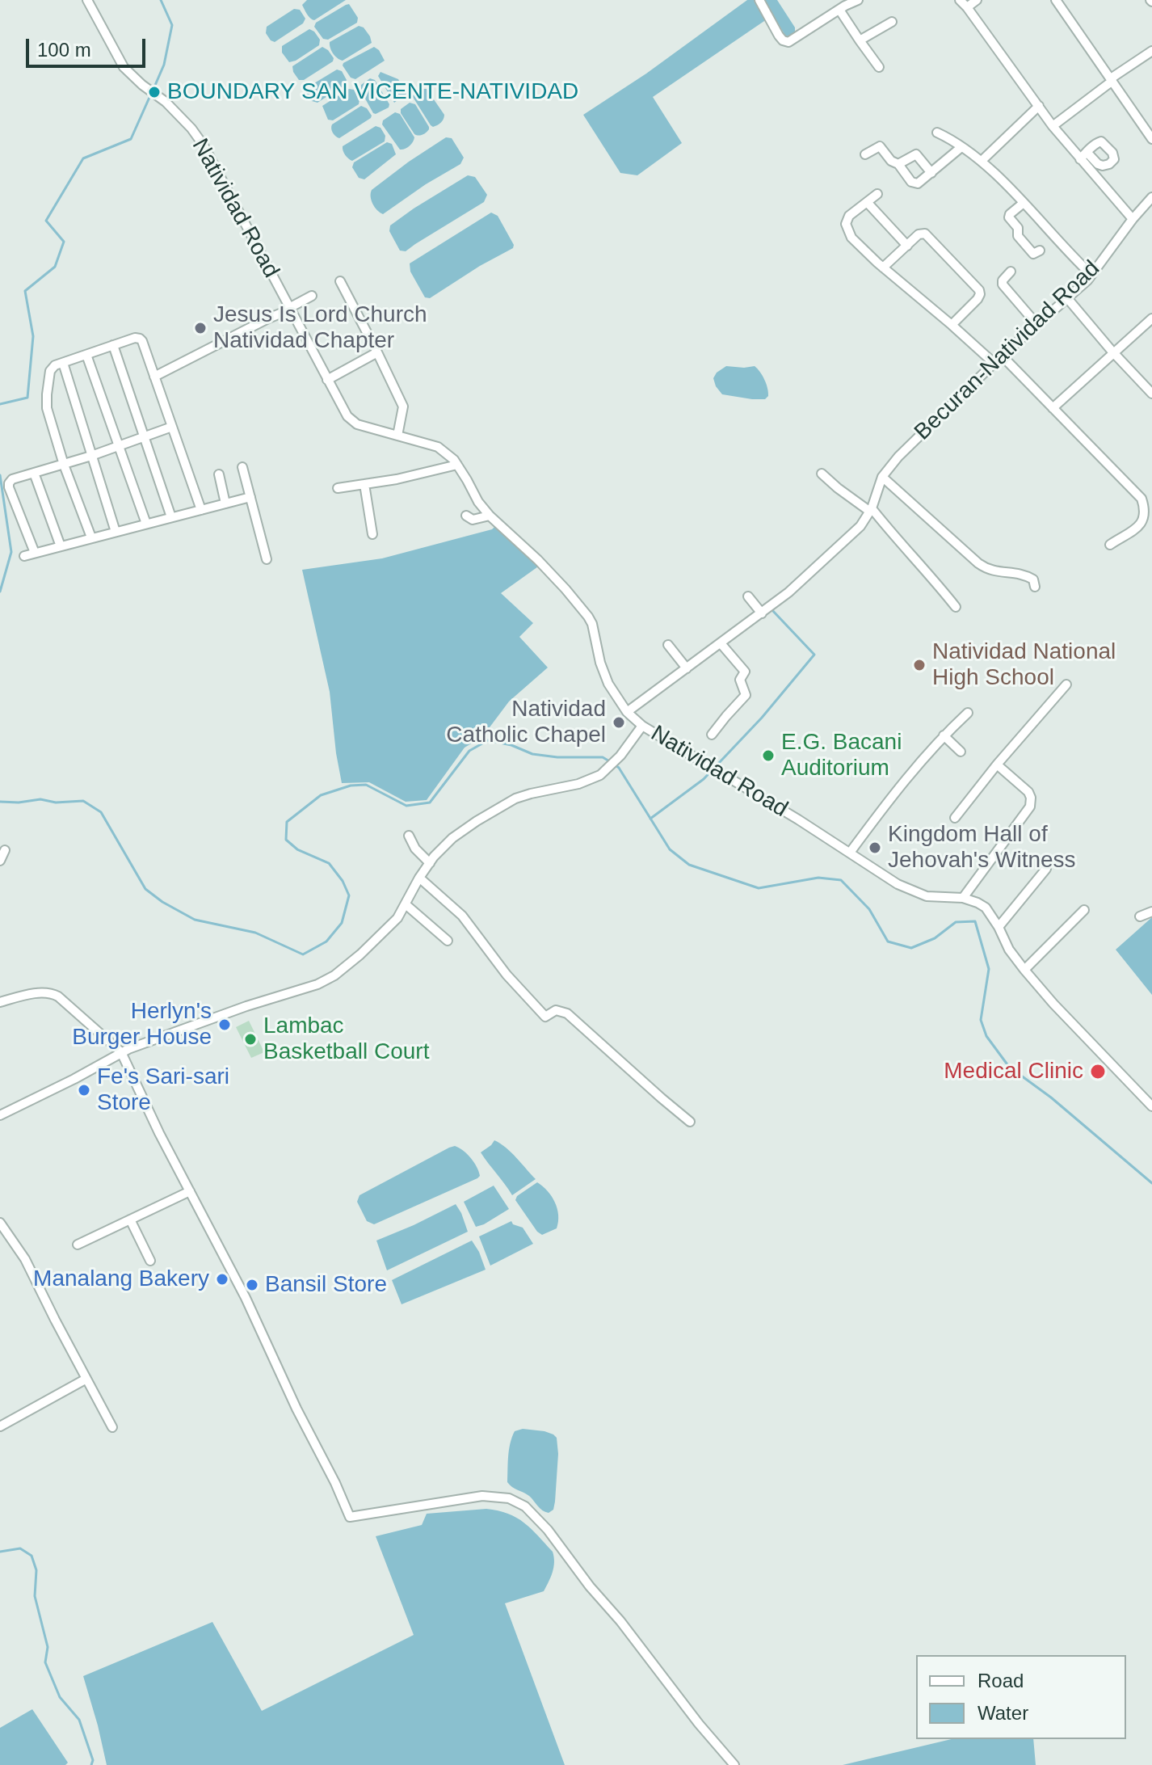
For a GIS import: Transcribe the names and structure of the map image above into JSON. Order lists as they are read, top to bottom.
{
  "streets": {
    "street": ["Natividad Road", "Becuran-Natividad Road"]
  },
  "places": [
    "BOUNDARY SAN VICENTE-NATIVIDAD",
    "Jesus Is Lord Church Natividad Chapter",
    "Natividad National High School",
    "Natividad Catholic Chapel",
    "E.G. Bacani Auditorium",
    "Kingdom Hall of Jehovah's Witness",
    "Herlyn's Burger House",
    "Lambac Basketball Court",
    "Medical Clinic",
    "Fe's Sari-sari Store",
    "Manalang Bakery",
    "Bansil Store"
  ],
  "legend": ["Road", "Water"],
  "scale_bar": "100 m"
}
